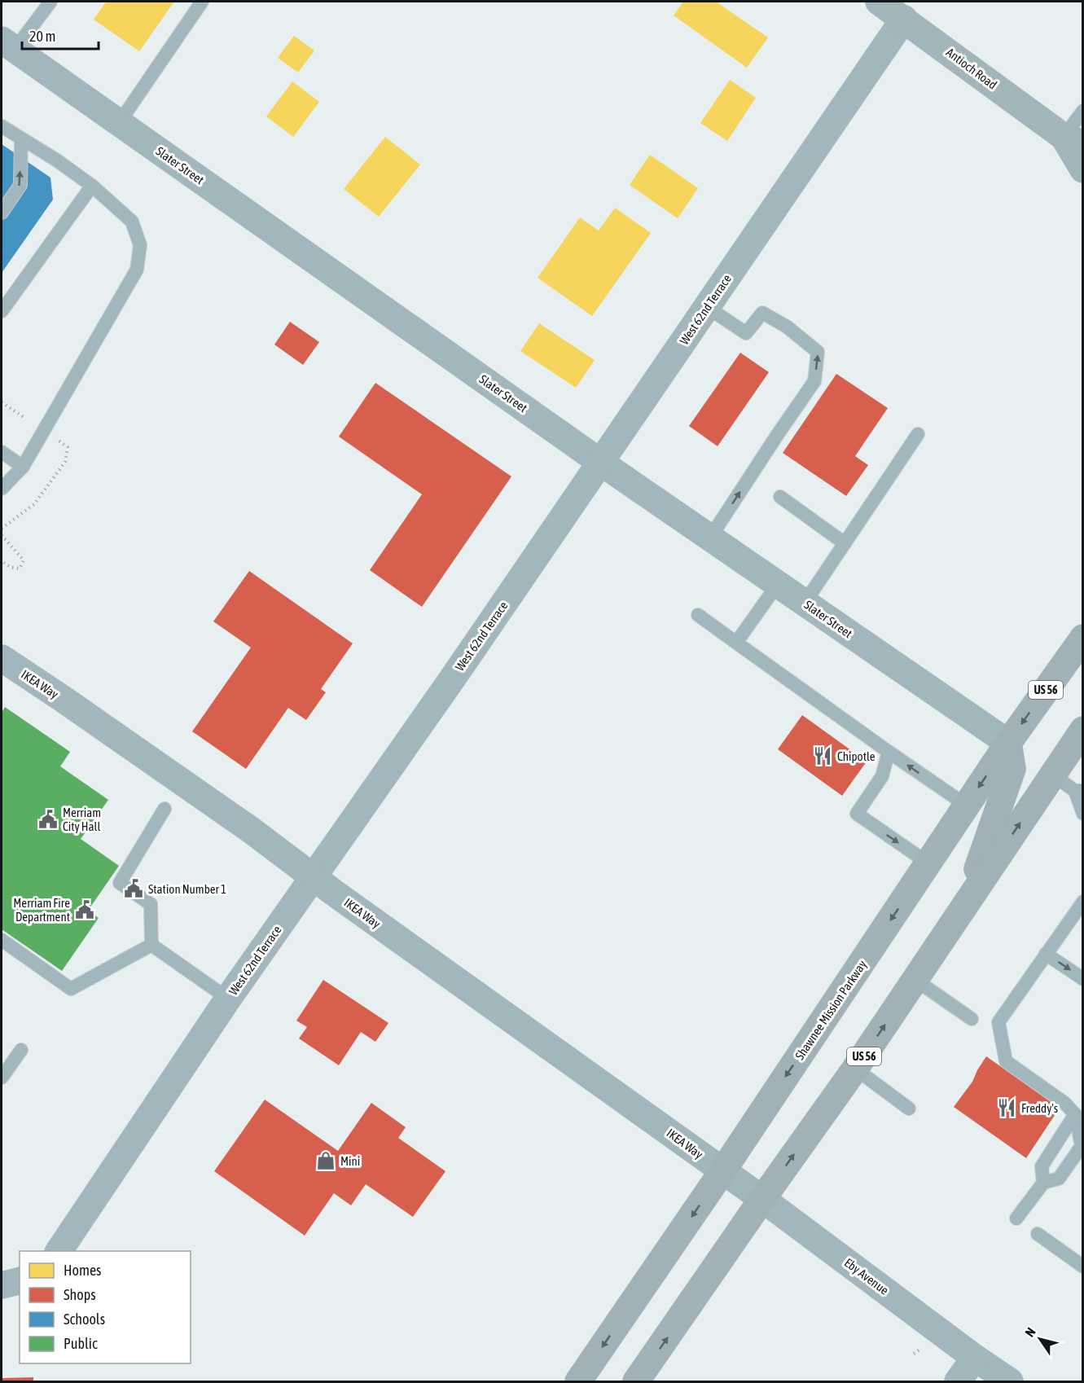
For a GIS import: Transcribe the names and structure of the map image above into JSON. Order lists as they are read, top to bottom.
{
  "streets": {
    "highway": ["US 56", "Shawnee Mission Parkway"],
    "main road": ["Antioch Road"],
    "street": [
      "Slater Street",
      "West 62nd Terrace",
      "IKEA Way",
      "Eby Avenue"
    ]
  },
  "crossings": [
    ["Antioch Road", "West 62nd Terrace"],
    ["Slater Street", "West 62nd Terrace"],
    ["Slater Street", "Shawnee Mission Parkway"],
    ["West 62nd Terrace", "IKEA Way"],
    ["IKEA Way", "Shawnee Mission Parkway"],
    ["IKEA Way", "Eby Avenue"],
    ["US 56", "Eby Avenue"],
    ["Shawnee Mission Parkway", "Eby Avenue"]
  ],
  "places": {
    "restaurant": ["Chipotle", "Freddy's"],
    "public building": ["Merriam City Hall", "Station Number 1", "Merriam Fire Department"],
    "shop": ["Mini"]
  },
  "legend": [
    "Homes",
    "Shops",
    "Schools",
    "Public"
  ],
  "scale_bar": "20 m",
  "north": "top left"
}
